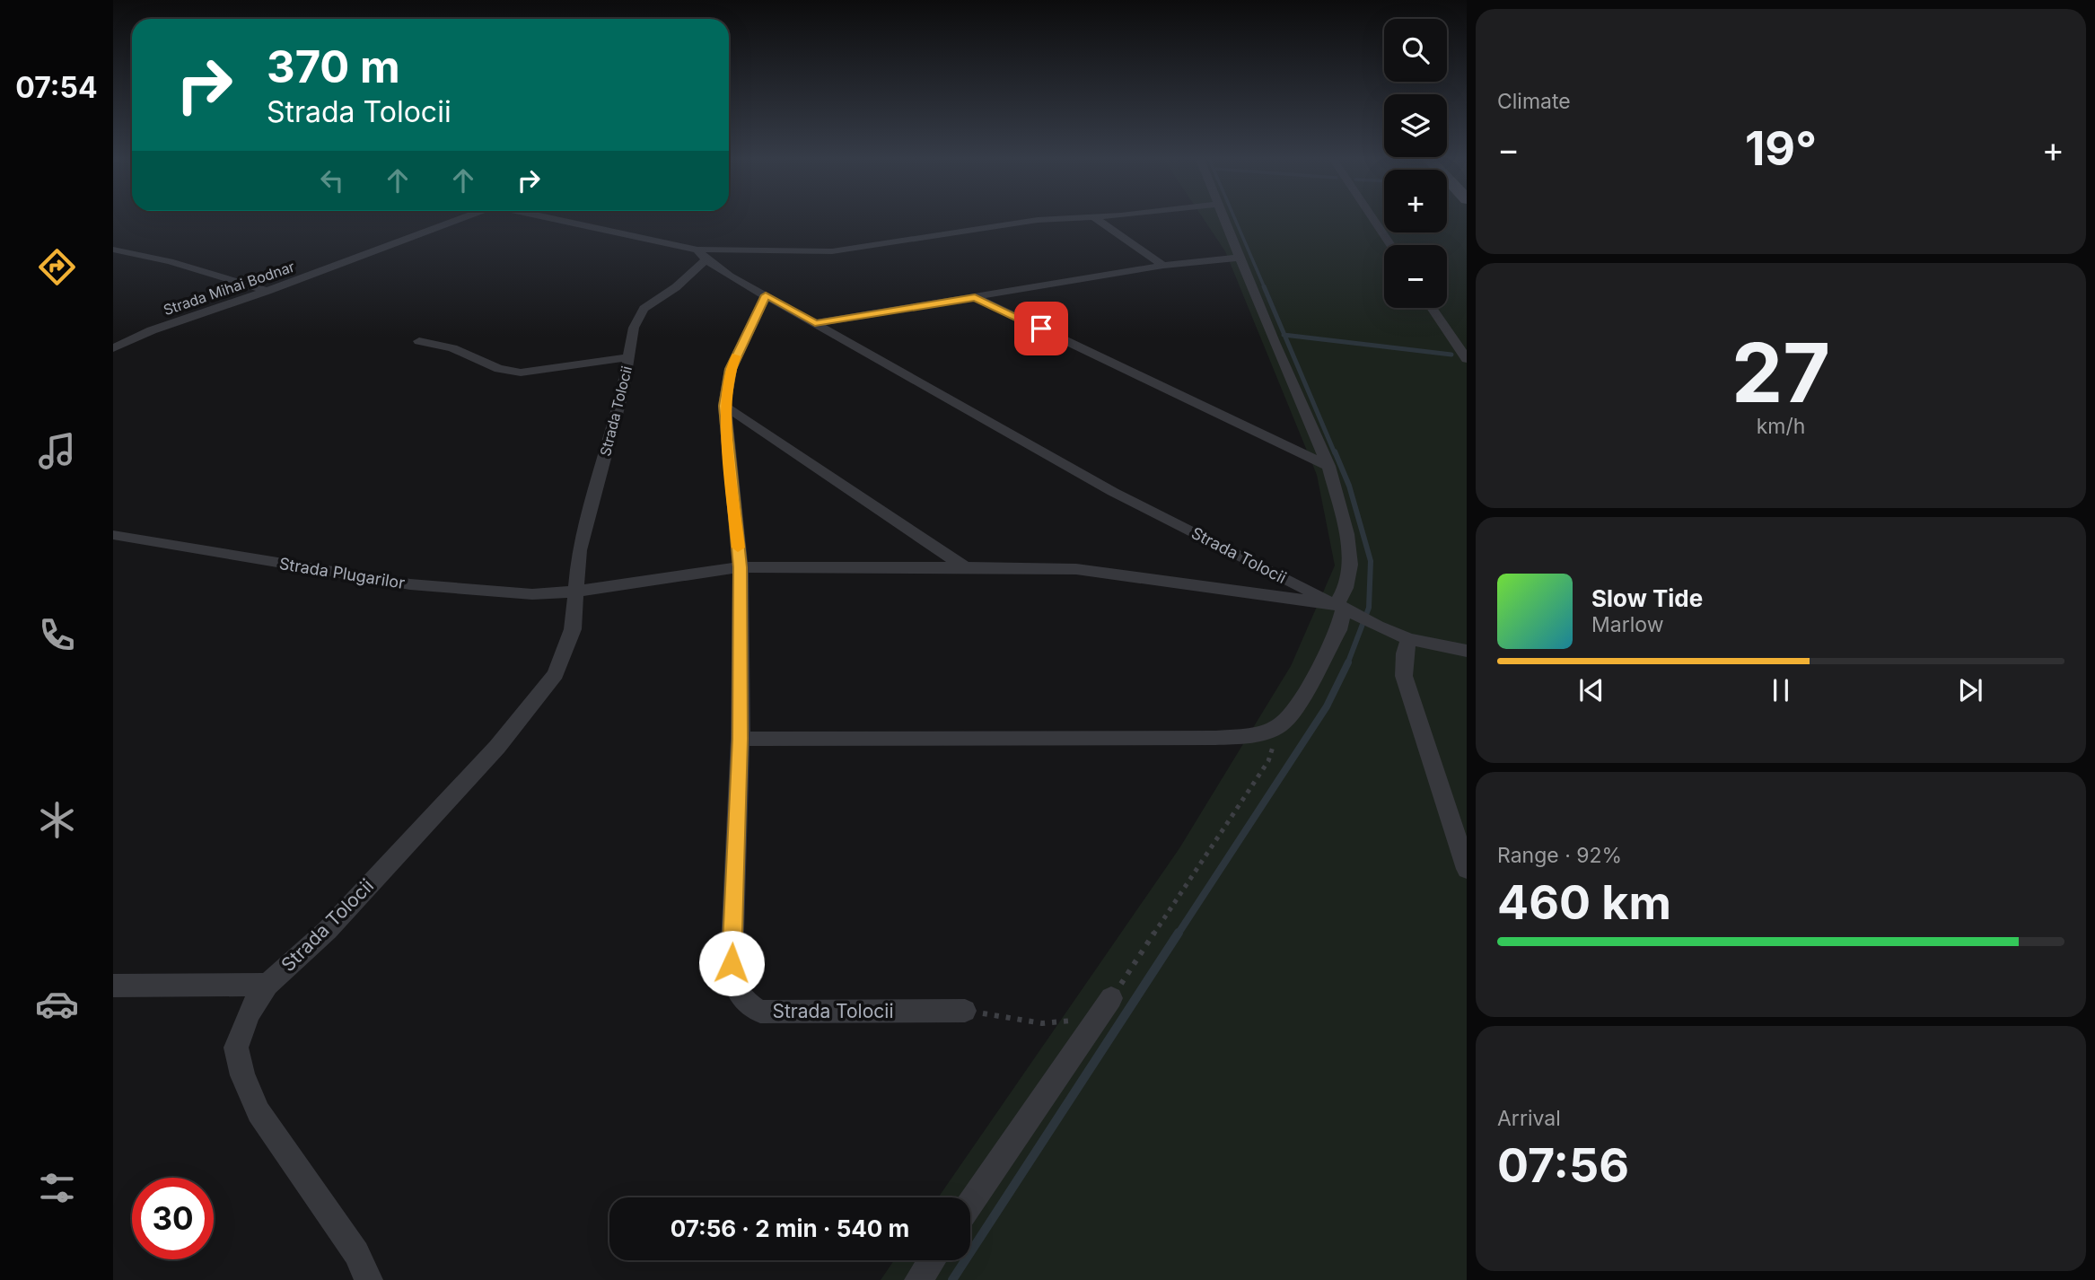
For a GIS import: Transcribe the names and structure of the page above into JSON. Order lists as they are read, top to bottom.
{
  "streets": {
    "street": ["Strada Mihai Bodnar", "Strada Tolocii", "Strada Plugarilor"]
  },
  "crossings": [
    ["Strada Tolocii", "Strada Plugarilor"]
  ],
  "page": {
    "tabs": "07:54",
    "tile": [
      "Climate",
      ["27", "km/h"],
      ["Range · 92%", "460 km"],
      ["Arrival", "07:56"]
    ],
    "map_buttons": ["+", "−"],
    "turn": ["370 m", "Strada Tolocii"],
    "heat": ["−", "19°", "+"],
    "song": ["Slow Tide", "Marlow"],
    "limit": "30",
    "trip": "07:56 · 2 min · 540 m"
  }
}
